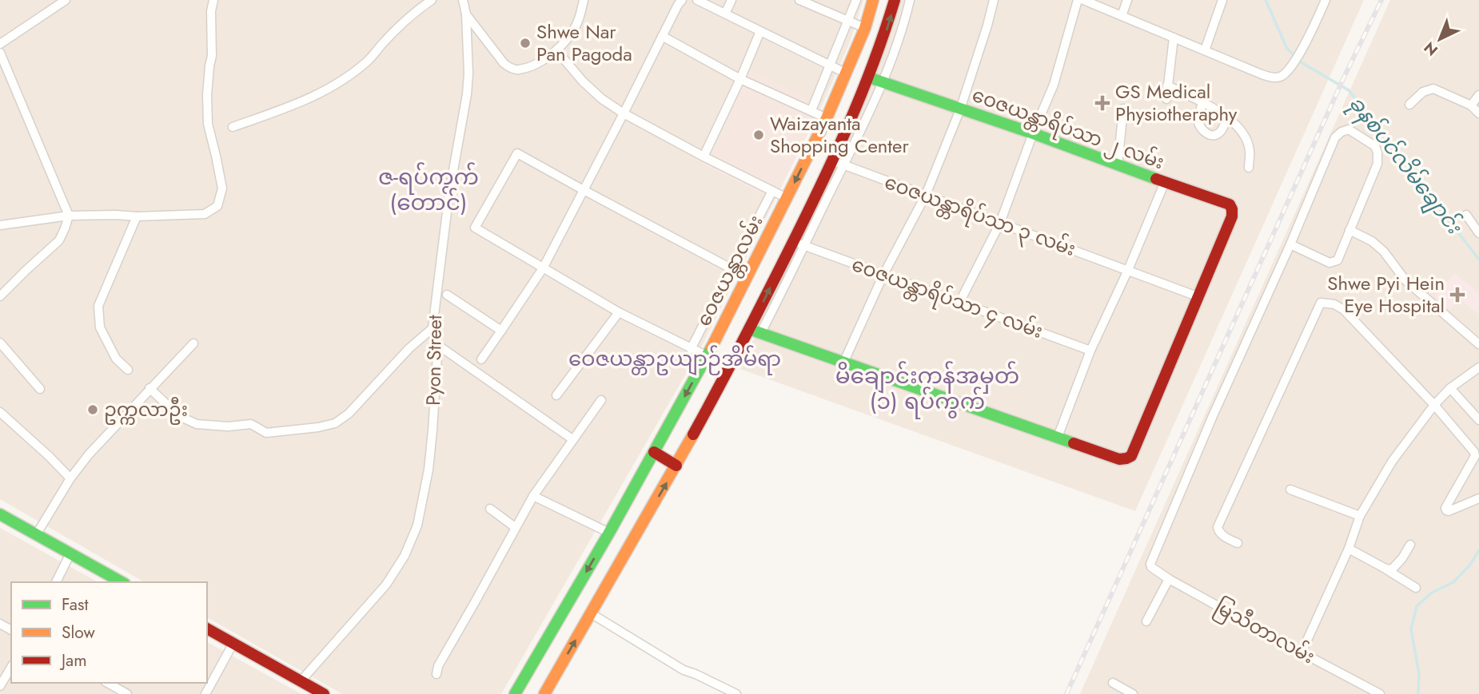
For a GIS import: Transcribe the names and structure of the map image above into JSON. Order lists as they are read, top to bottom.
{
  "streets": {
    "main road": ["ဝေဇယန္တာရိပ်သာ ၂ လမ်း", "ဝေဇယန္တာလမ်း"],
    "street": [
      "ဝေဇယန္တာရိပ်သာ ၃ လမ်း",
      "ဝေဇယန္တာရိပ်သာ ၄ လမ်း",
      "Pyon Street",
      "မြသီတာလမ်း"
    ]
  },
  "crossings": [
    ["ဝေဇယန္တာရိပ်သာ ၂ လမ်း", "ဝေဇယန္တာရိပ်သာ ၃ လမ်း"]
  ],
  "districts": ["ဇ-ရပ်ကွက် (တောင်)", "ဝေဇယန္တာဥယျာဉ်အိမ်ရာ", "မိချောင်းကန်အမှတ် (၁) ရပ်ကွက်"],
  "water": ["ခုနစ်ပင်လိမ်ချောင်း"],
  "places": {
    "other": ["Shwe Nar Pan Pagoda", "Waizayanta Shopping Center", "ဥက္ကလာဦး"],
    "health": ["GS Medical Physiotheraphy", "Shwe Pyi Hein Eye Hospital"]
  },
  "legend": ["Fast", "Slow", "Jam"],
  "north": "bottom left"
}
